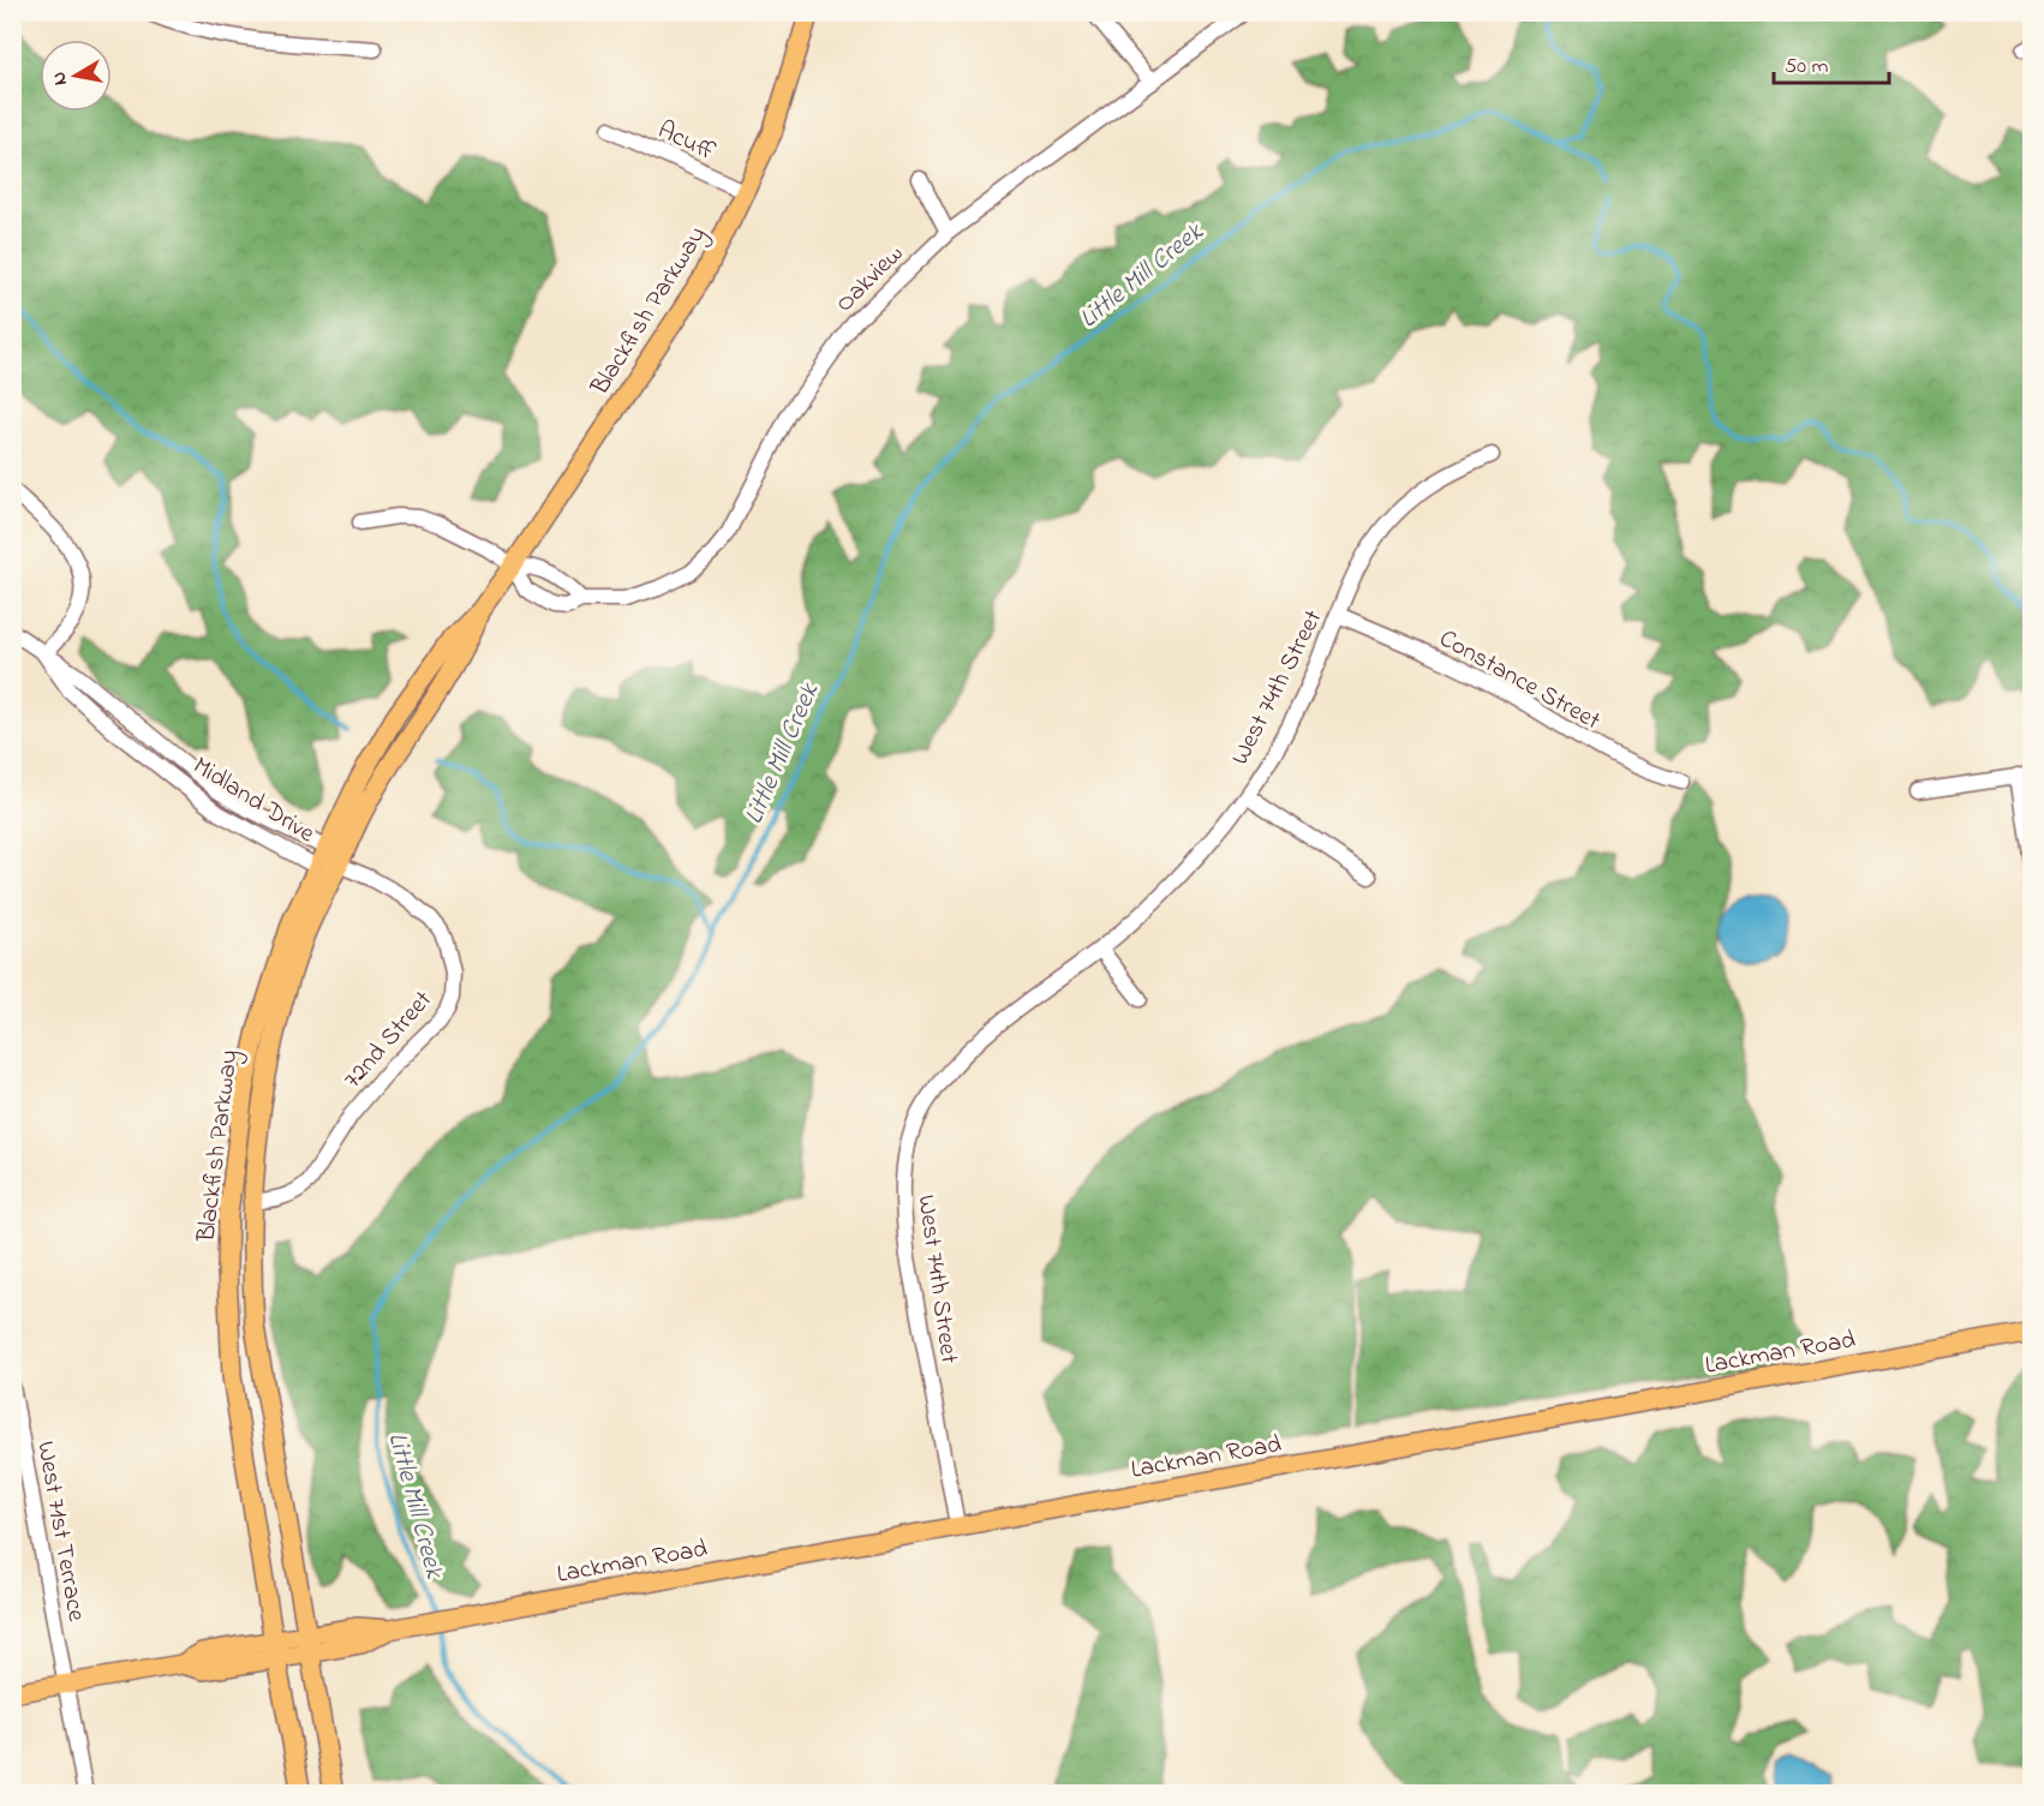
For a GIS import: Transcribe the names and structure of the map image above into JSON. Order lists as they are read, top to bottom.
{
  "streets": {
    "main road": ["Blackfish Parkway", "Lackman Road"],
    "street": [
      "Acuff",
      "Oakview",
      "Constance Street",
      "West 74th Street",
      "Midland Drive",
      "72nd Street",
      "West 71st Terrace"
    ]
  },
  "crossings": [
    ["Acuff", "Blackfish Parkway"],
    ["Oakview", "Blackfish Parkway"],
    ["Blackfish Parkway", "Midland Drive"],
    ["Blackfish Parkway", "72nd Street"],
    ["Blackfish Parkway", "Lackman Road"],
    ["Constance Street", "West 74th Street"],
    ["West 74th Street", "Lackman Road"],
    ["Midland Drive", "72nd Street"],
    ["Lackman Road", "West 71st Terrace"]
  ],
  "water": ["Little Mill Creek"],
  "scale_bar": "50 m",
  "north": "left"
}
